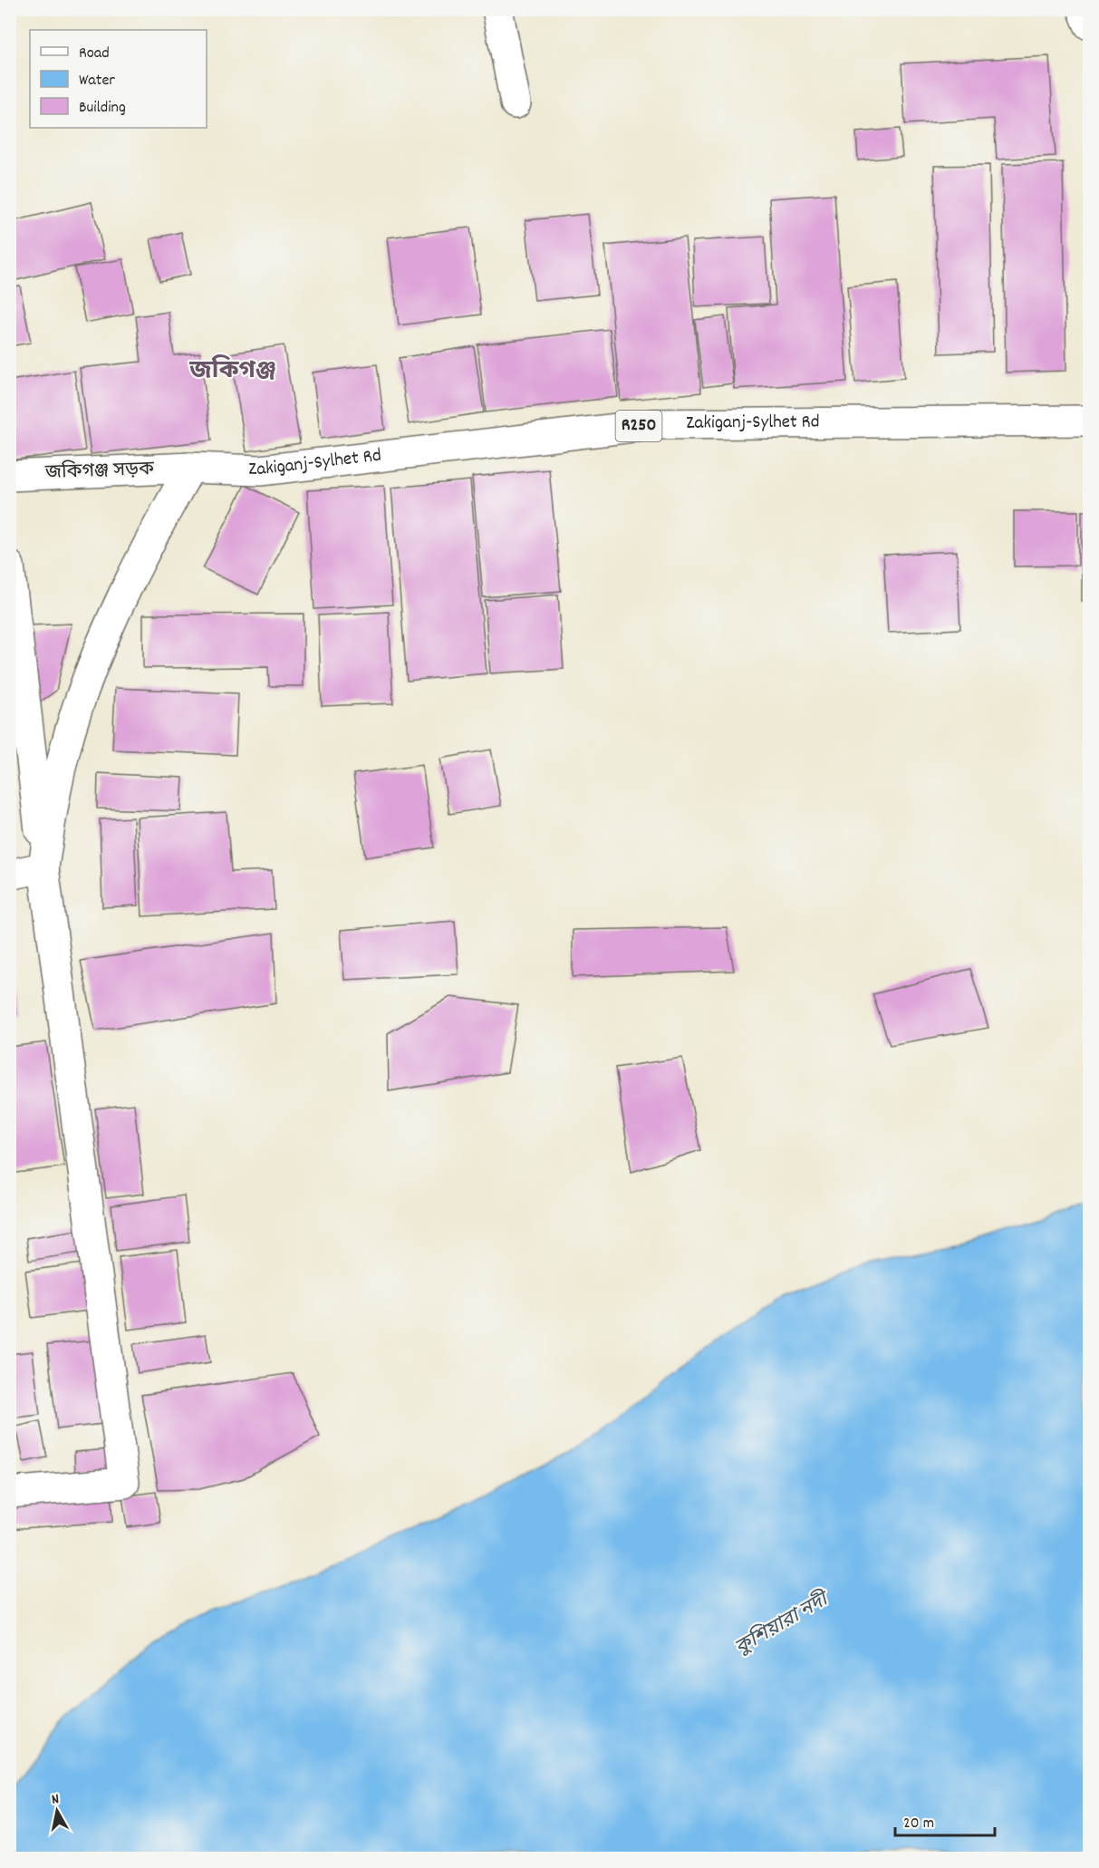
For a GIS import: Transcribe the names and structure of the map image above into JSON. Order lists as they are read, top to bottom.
{
  "streets": {
    "street": ["Zakiganj-Sylhet Rd", "R250", "জকিগঞ্জ সড়ক"]
  },
  "crossings": [
    ["Zakiganj-Sylhet Rd", "জকিগঞ্জ সড়ক"]
  ],
  "districts": ["জকিগঞ্জ"],
  "water": ["কুশিয়ারা নদী"],
  "legend": ["Road", "Water", "Building"],
  "scale_bar": "20 m",
  "north": "top"
}
